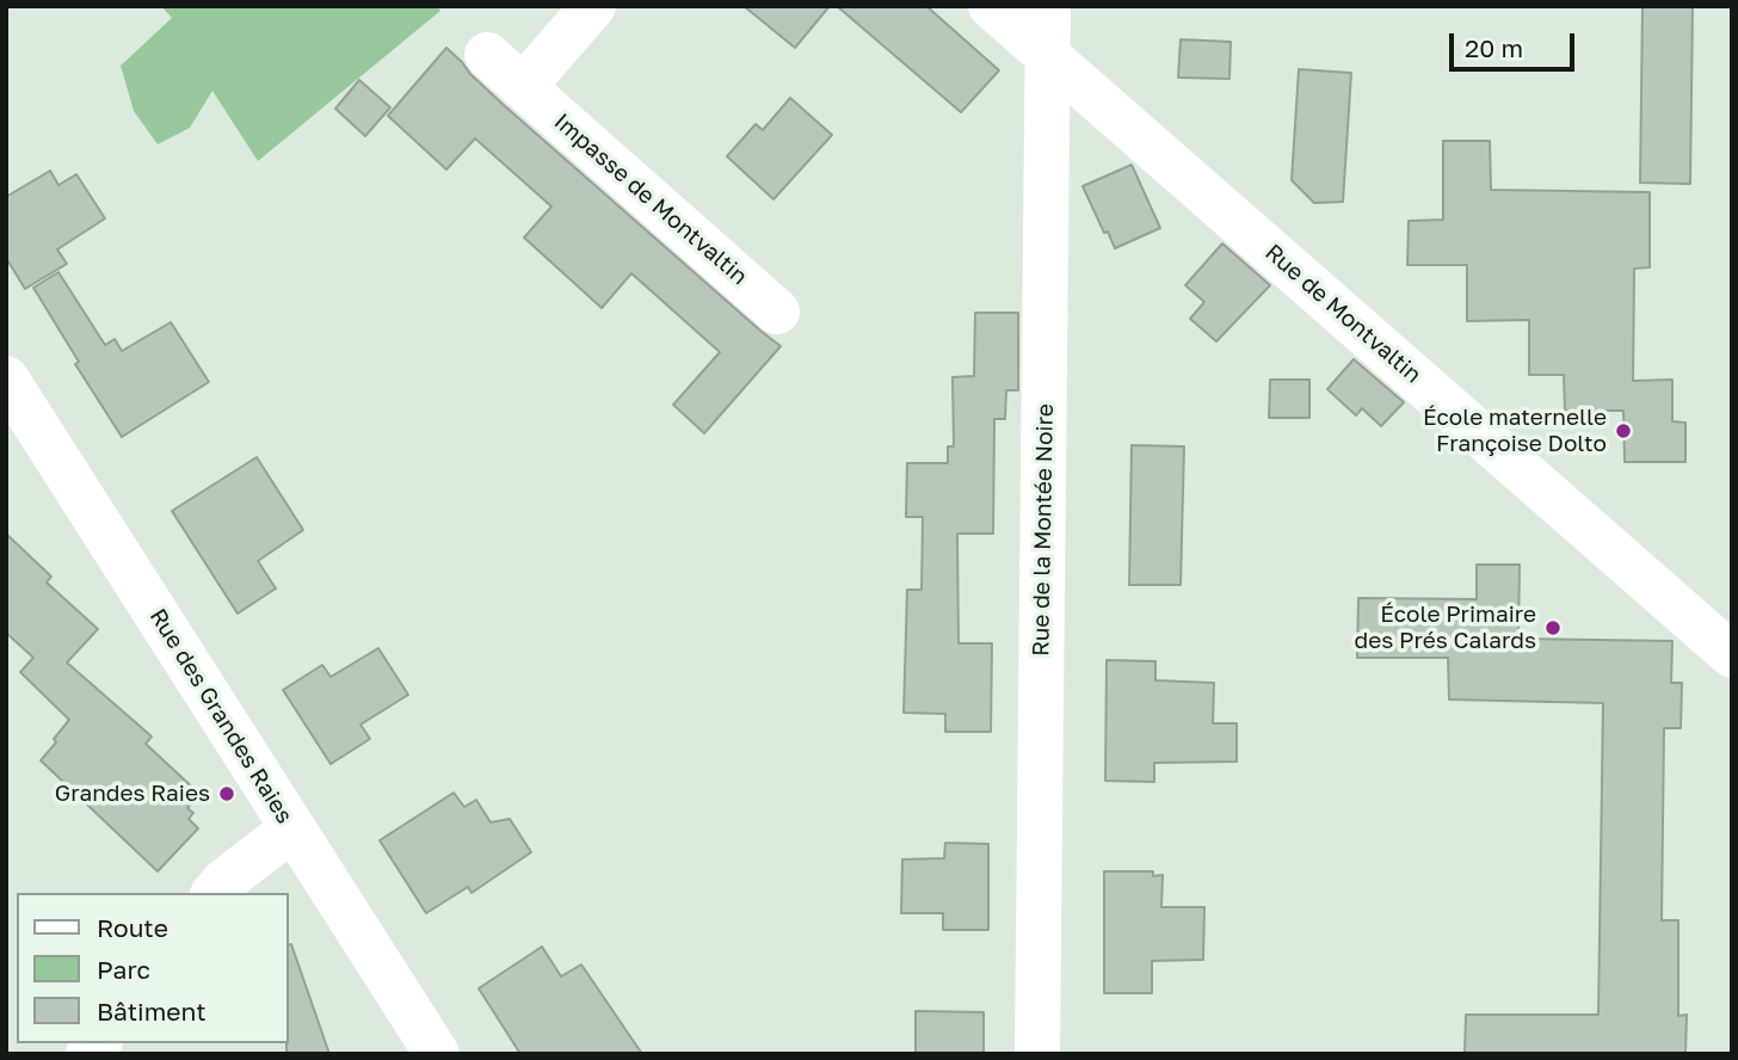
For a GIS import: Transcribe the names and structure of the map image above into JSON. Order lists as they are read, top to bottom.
{
  "streets": {
    "street": [
      "Impasse de Montvaltin",
      "Rue de Montvaltin",
      "Rue de la Montée Noire",
      "Rue des Grandes Raies"
    ]
  },
  "crossings": [
    ["Rue de Montvaltin", "Rue de la Montée Noire"]
  ],
  "places": ["École maternelle Françoise Dolto", "École Primaire des Prés Calards", "Grandes Raies"],
  "legend": ["Route", "Parc", "Bâtiment"],
  "scale_bar": "20 m"
}
